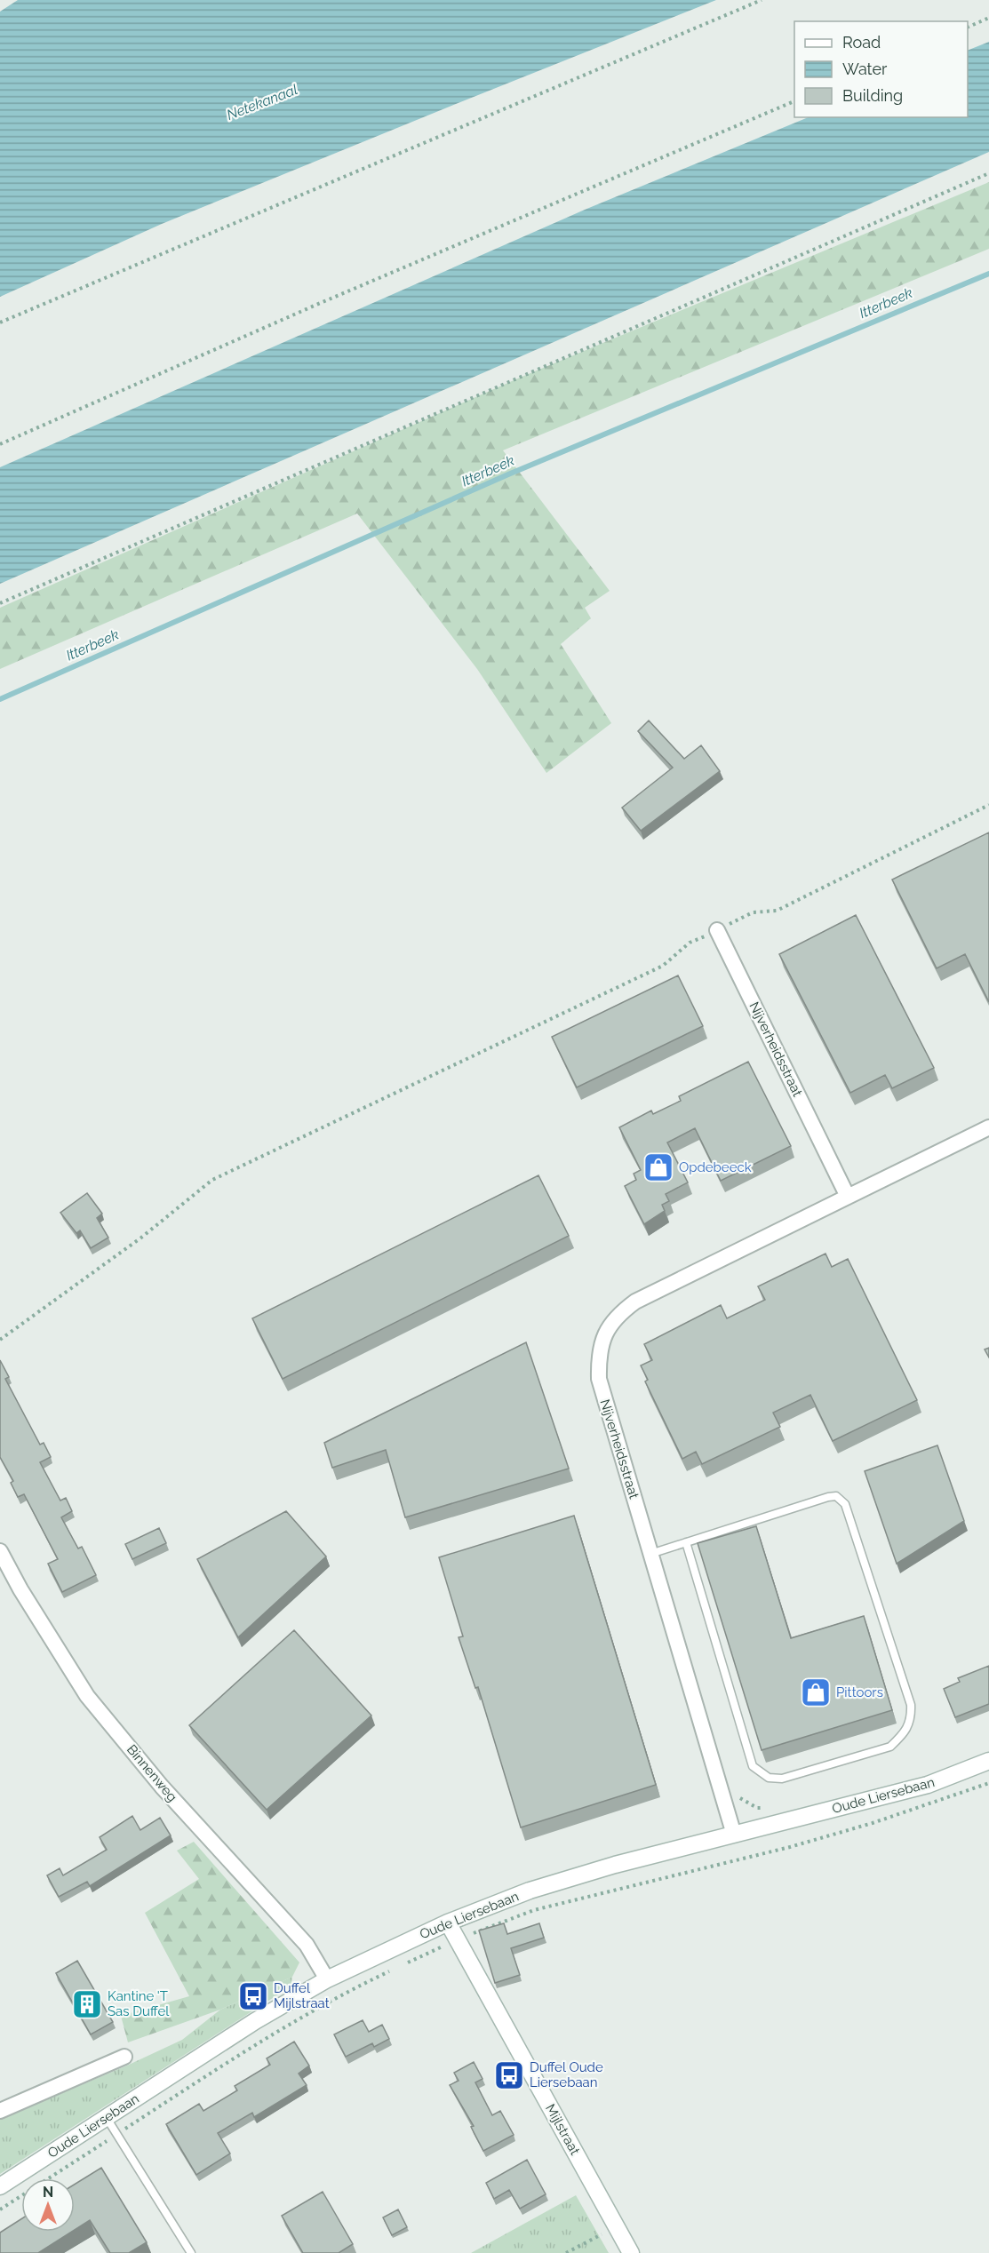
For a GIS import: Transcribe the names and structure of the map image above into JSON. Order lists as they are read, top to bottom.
{
  "streets": {
    "main road": ["Oude Liersebaan", "Mijlstraat"],
    "street": ["Nijverheidsstraat", "Binnenweg"]
  },
  "crossings": [
    ["Nijverheidsstraat", "Oude Liersebaan"],
    ["Binnenweg", "Oude Liersebaan"],
    ["Oude Liersebaan", "Mijlstraat"]
  ],
  "water": ["Netekanaal", "Itterbeek"],
  "places": {
    "shop": ["Opdebeeck", "Pittoors"],
    "bus stop": ["Duffel Mijlstraat", "Duffel Oude Liersebaan"],
    "building": ["Kantine 'T Sas Duffel"]
  },
  "legend": ["Road", "Water", "Building"],
  "north": "top"
}
